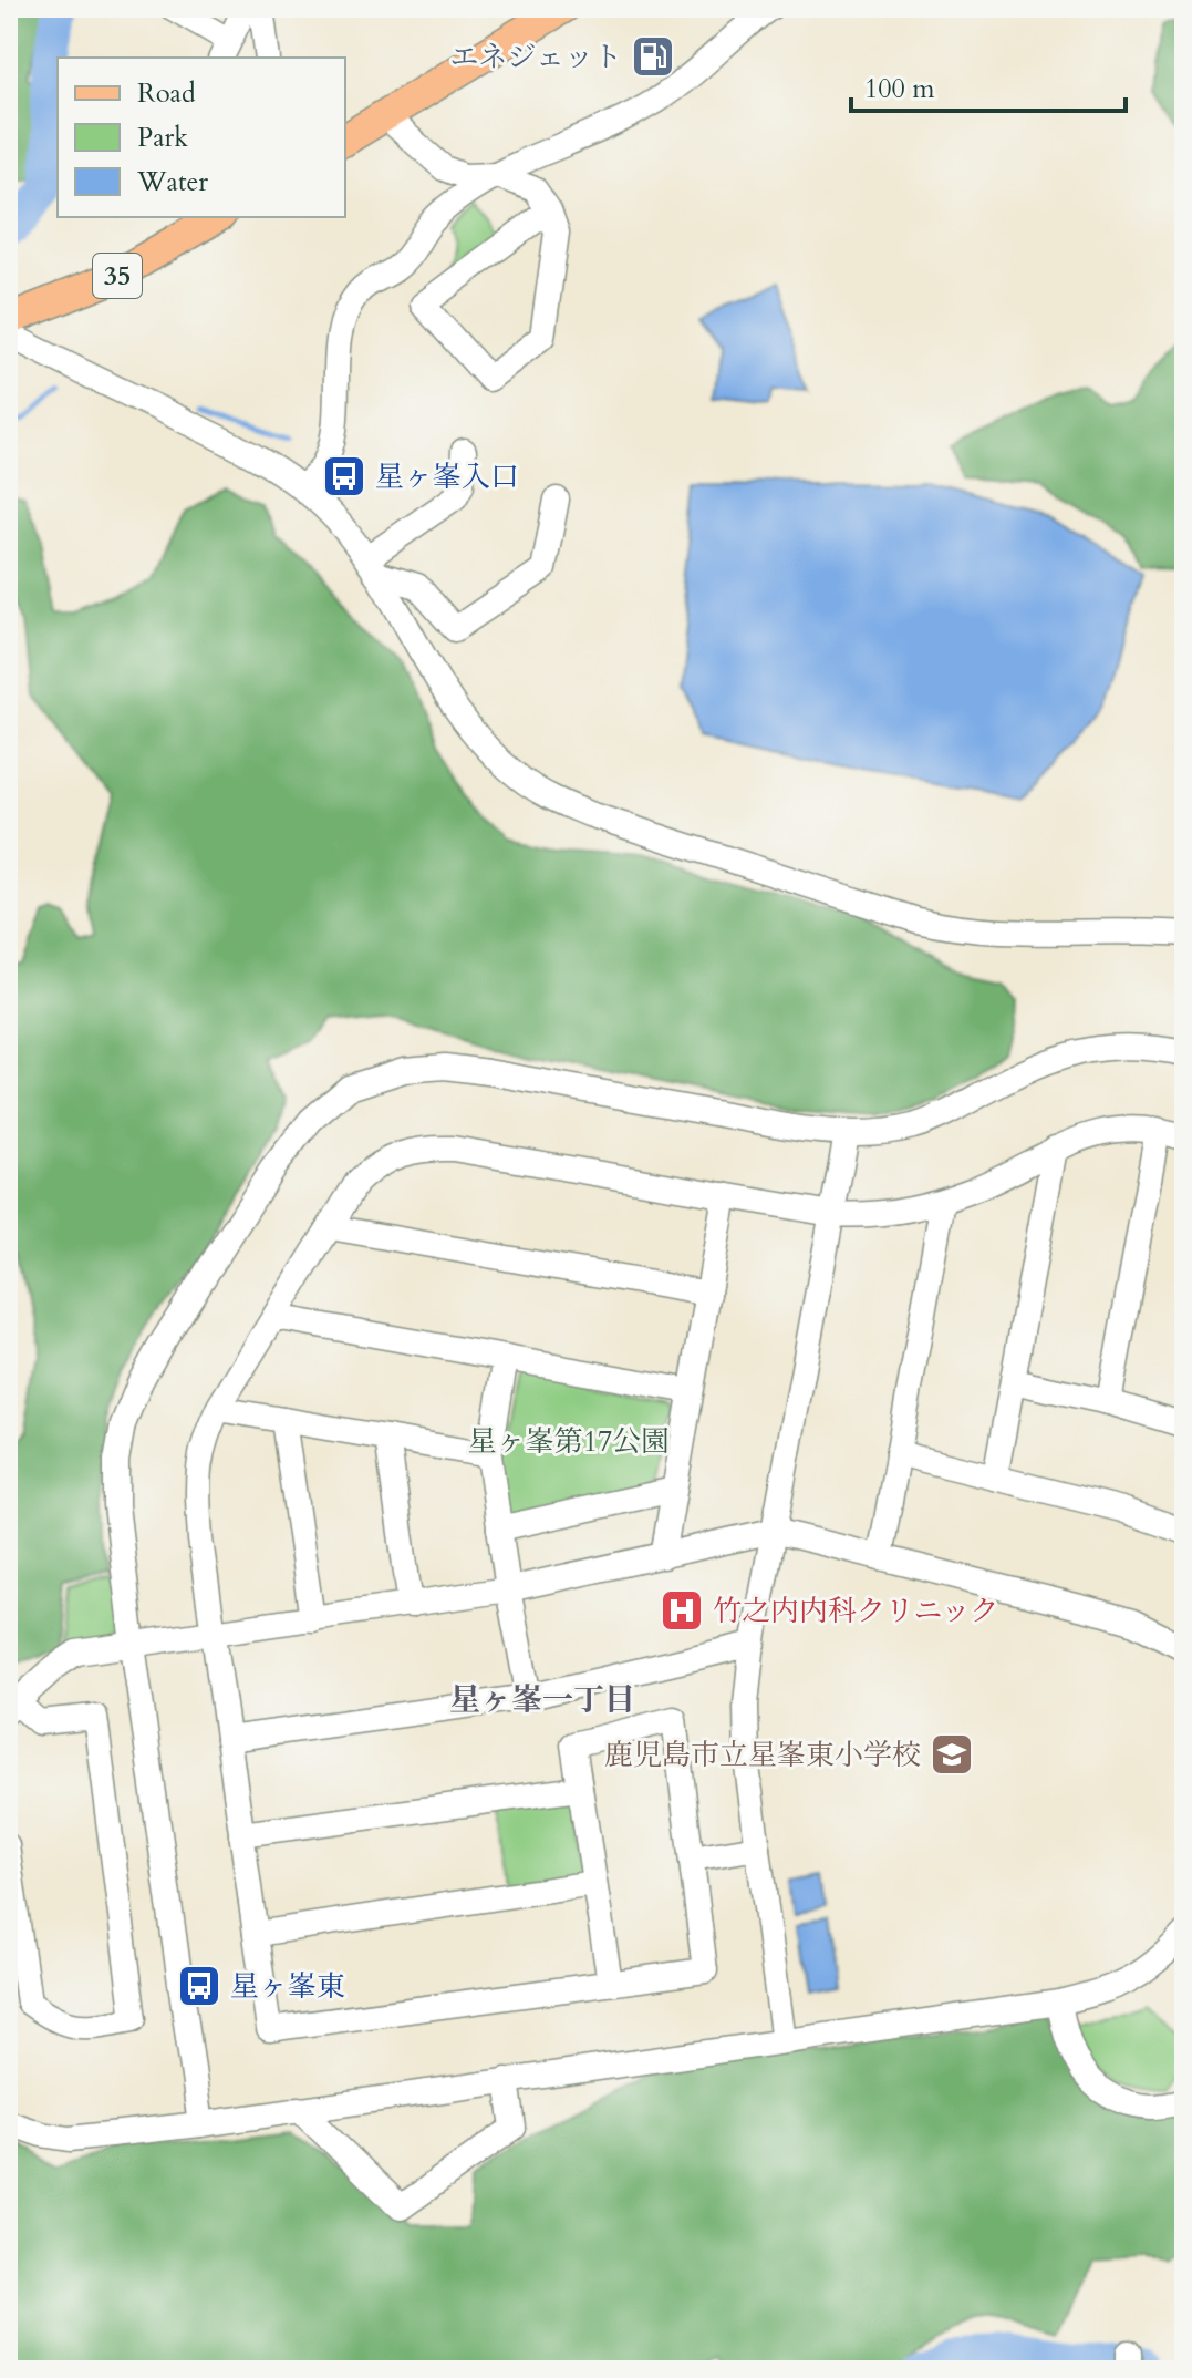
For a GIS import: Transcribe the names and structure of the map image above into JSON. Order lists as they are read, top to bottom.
{
  "streets": {
    "main road": ["35"]
  },
  "districts": ["星ヶ峯一丁目"],
  "parks": ["星ヶ峯第17公園"],
  "places": {
    "fuel station": ["エネジェット"],
    "bus stop": ["星ヶ峯入口", "星ヶ峯東"],
    "hospital": ["竹之内内科クリニック"],
    "school or university": ["鹿児島市立星峯東小学校"]
  },
  "legend": ["Road", "Park", "Water"],
  "scale_bar": "100 m"
}
